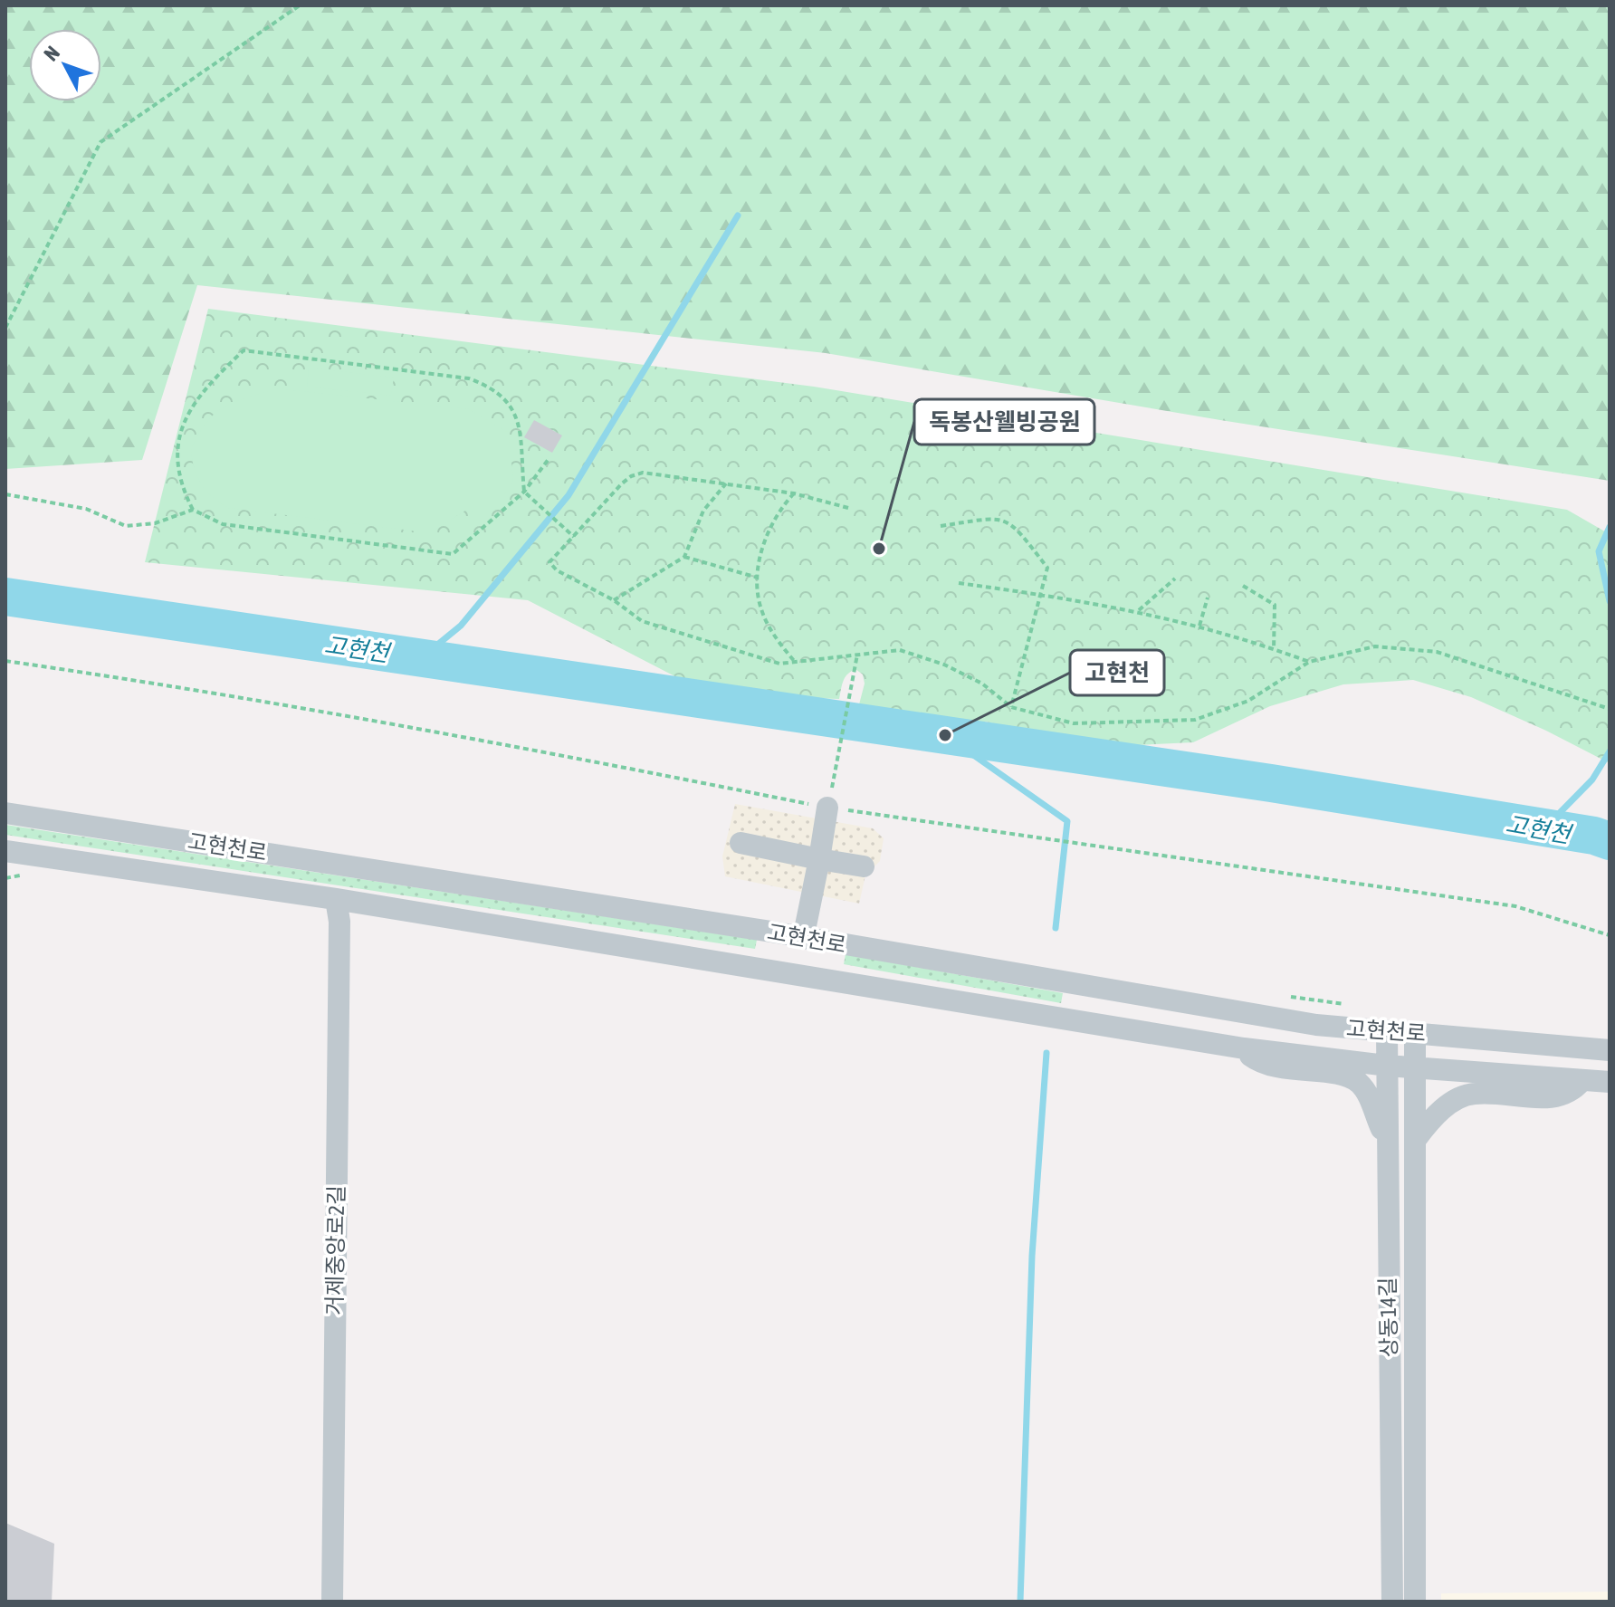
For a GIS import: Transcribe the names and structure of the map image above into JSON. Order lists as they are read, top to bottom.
{
  "streets": {
    "street": ["고현천로", "거제중앙로2길", "상동14길"]
  },
  "crossings": [
    ["고현천로", "거제중앙로2길"],
    ["고현천로", "상동14길"]
  ],
  "water": ["고현천"],
  "places": ["독봉산웰빙공원", "고현천"],
  "north": "top left"
}
